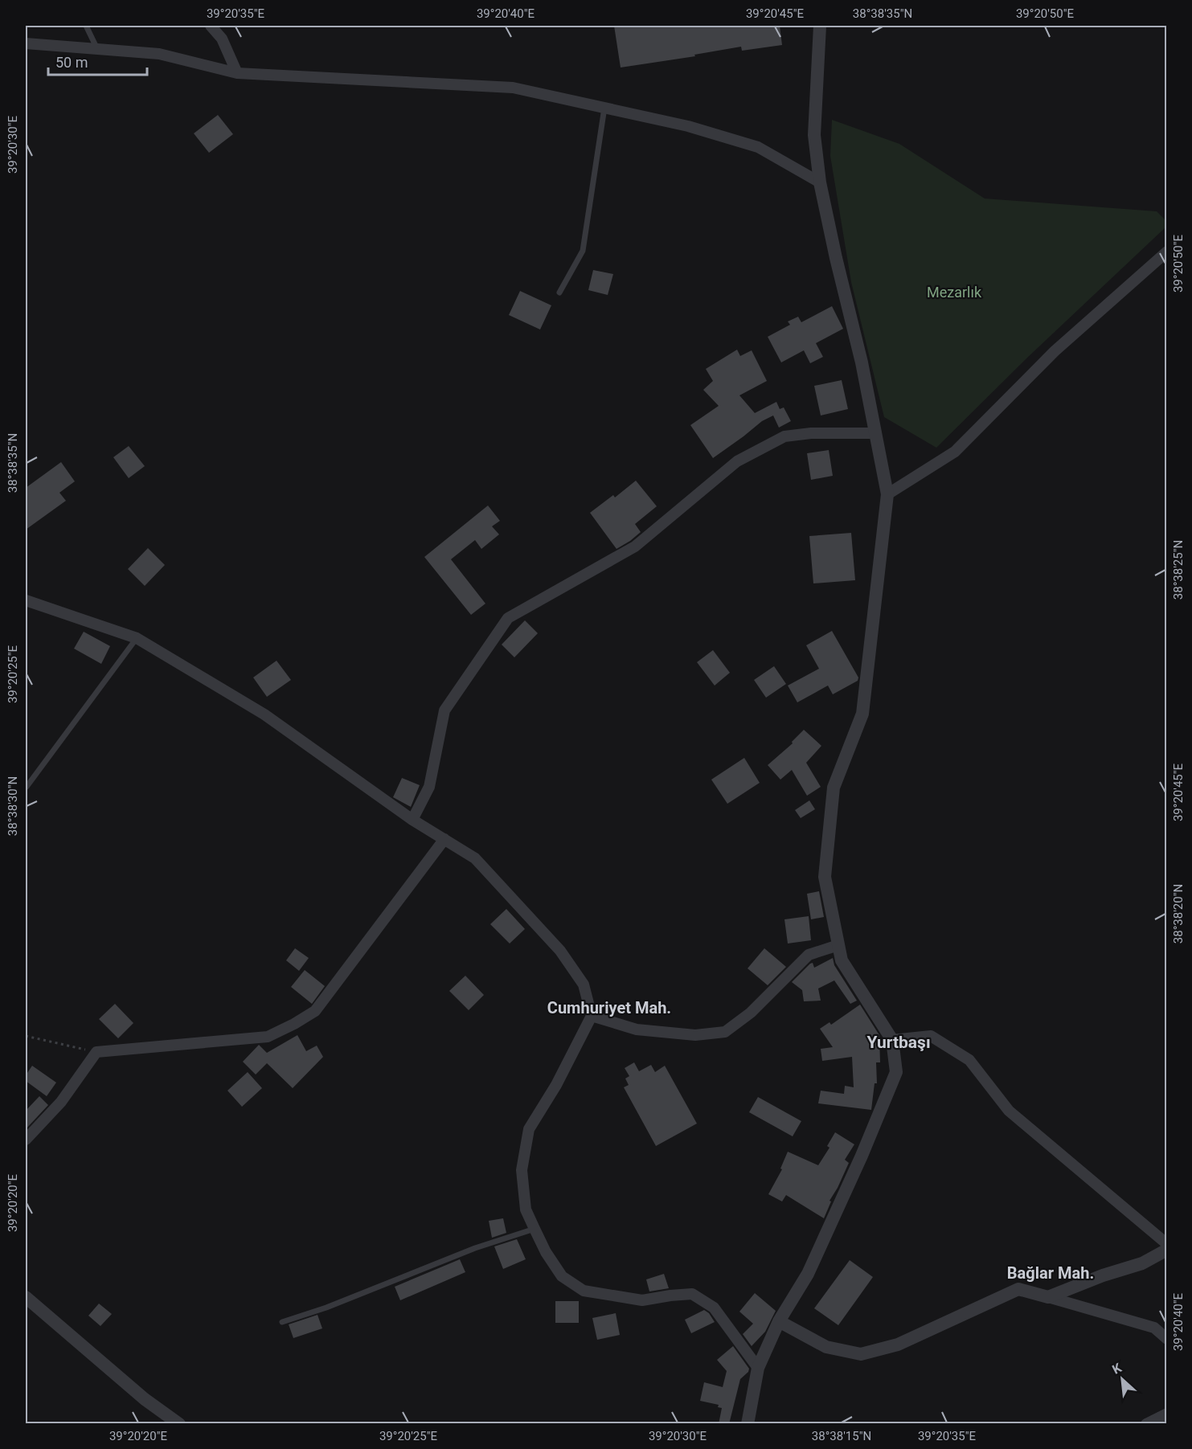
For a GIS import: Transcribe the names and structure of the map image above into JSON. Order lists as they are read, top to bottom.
{
  "districts": ["Cumhuriyet Mah.", "Yurtbaşı", "Bağlar Mah."],
  "parks": ["Mezarlık"],
  "scale_bar": "50 m",
  "north": "top left",
  "coordinates": [
    "39°20'35\"E",
    "39°20'40\"E",
    "39°20'45\"E",
    "38°38'35\"N",
    "39°20'50\"E",
    "39°20'30\"E",
    "38°38'25\"N",
    "39°20'25\"E",
    "38°38'30\"N",
    "38°38'20\"N",
    "39°20'20\"E",
    "38°38'15\"N"
  ]
}
